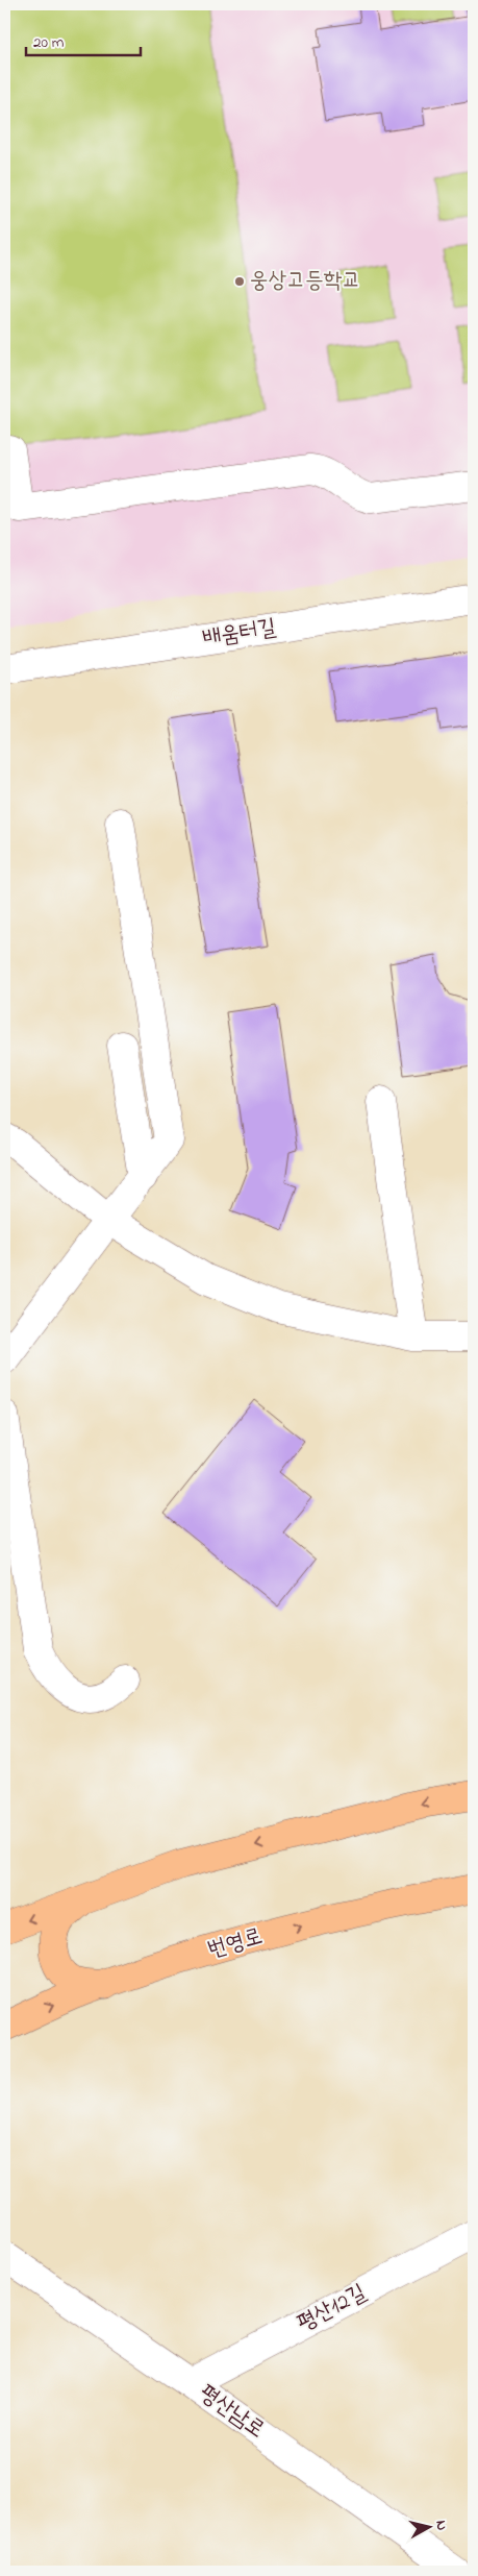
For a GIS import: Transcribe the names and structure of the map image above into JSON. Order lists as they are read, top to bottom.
{
  "streets": {
    "main road": ["번영로"],
    "street": ["배움터길", "평산12길", "평산남로"]
  },
  "crossings": [
    ["평산12길", "평산남로"]
  ],
  "places": ["웅상고등학교"],
  "scale_bar": "20 m",
  "north": "right"
}
